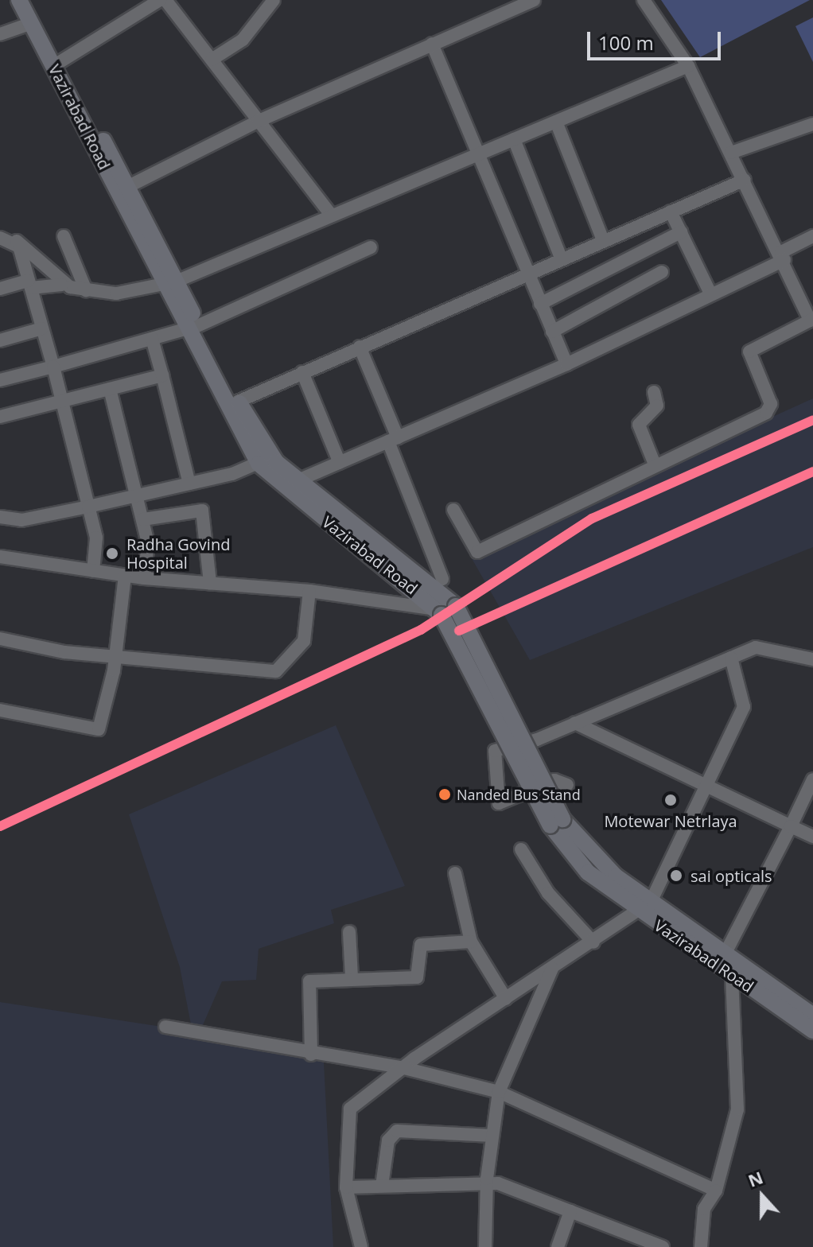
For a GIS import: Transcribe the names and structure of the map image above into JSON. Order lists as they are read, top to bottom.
{
  "streets": {
    "main road": ["Vazirabad Road"]
  },
  "places": [
    "Radha Govind Hospital",
    "Nanded Bus Stand",
    "Motewar Netrlaya",
    "sai opticals"
  ],
  "scale_bar": "100 m",
  "north": "top"
}
